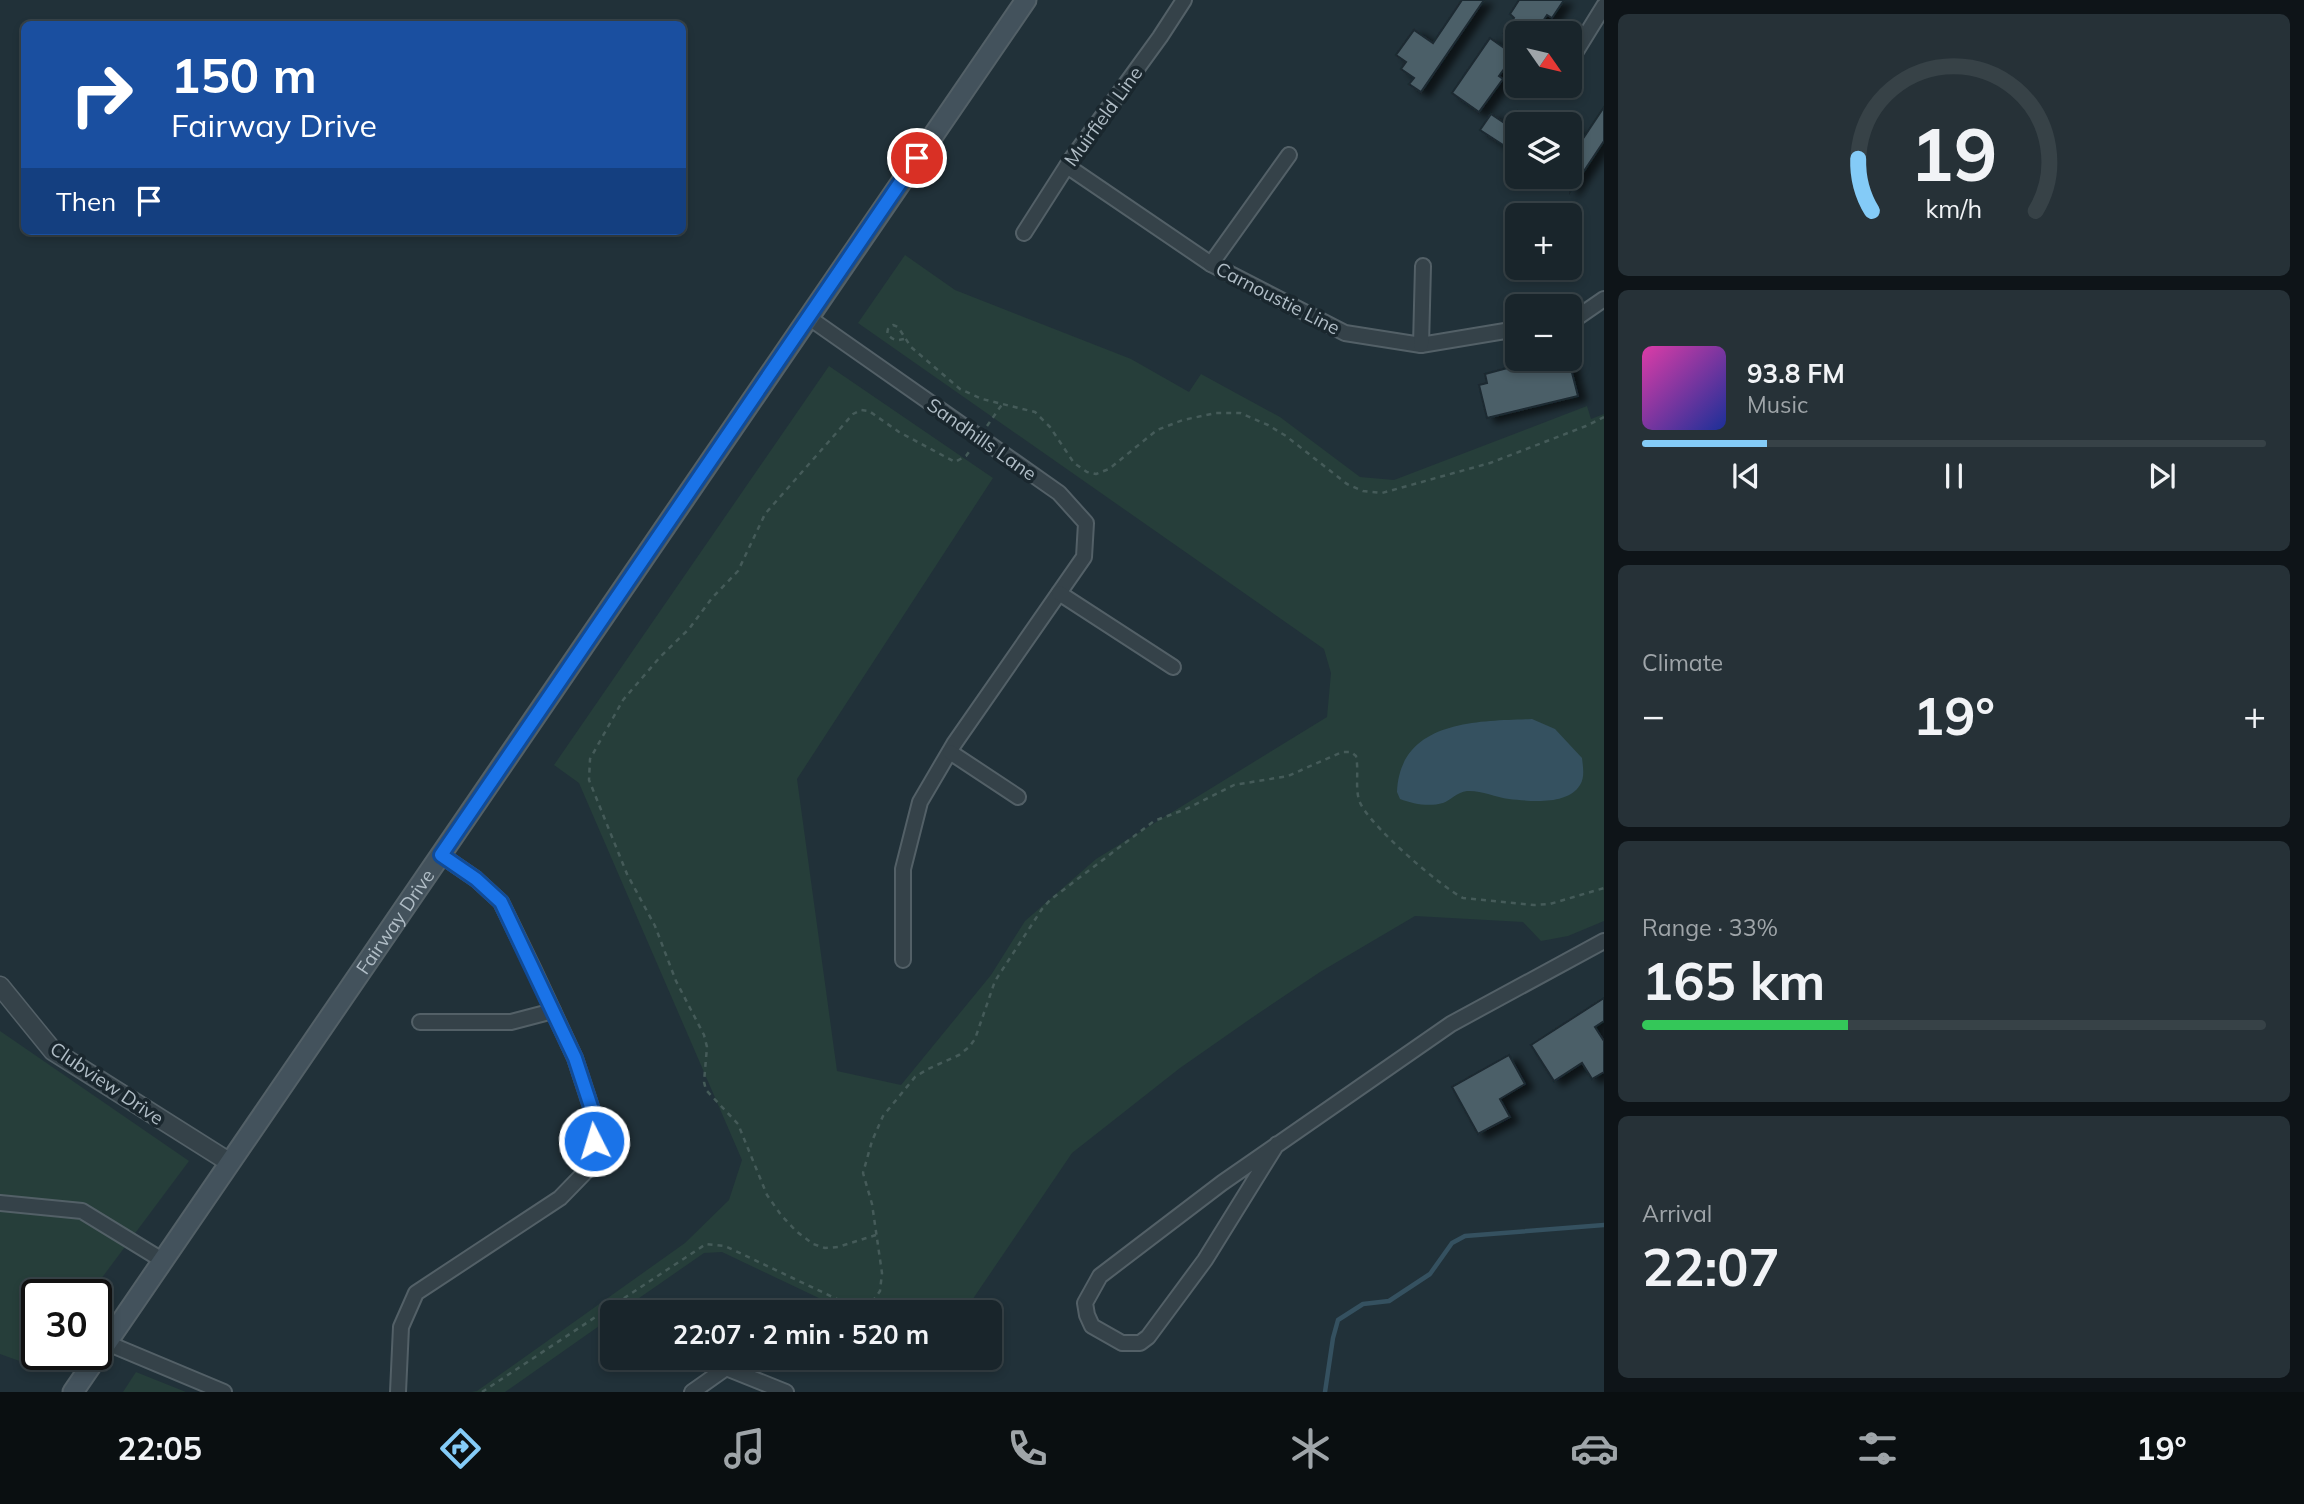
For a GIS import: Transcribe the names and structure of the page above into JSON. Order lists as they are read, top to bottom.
{
  "streets": {
    "main road": ["Fairway Drive"],
    "street": [
      "Muirfield Line",
      "Carnoustie Line",
      "Sandhills Lane",
      "Clubview Drive"
    ]
  },
  "crossings": [
    ["Muirfield Line", "Carnoustie Line"],
    ["Sandhills Lane", "Fairway Drive"],
    ["Fairway Drive", "Clubview Drive"]
  ],
  "north": "bottom right",
  "page": {
    "map_buttons": ["+", "−"],
    "turn": ["150 m", "Fairway Drive"],
    "then": "Then",
    "song": ["93.8 FM", "Music"],
    "tile": [
      "Climate",
      ["Range · 33%", "165 km"],
      ["Arrival", "22:07"]
    ],
    "heat": ["−", "19°", "+"],
    "limit": "30",
    "trip": "22:07 · 2 min · 520 m",
    "tabs": ["22:05", "19°"],
    "gauge": ["19", "km/h"]
  }
}
